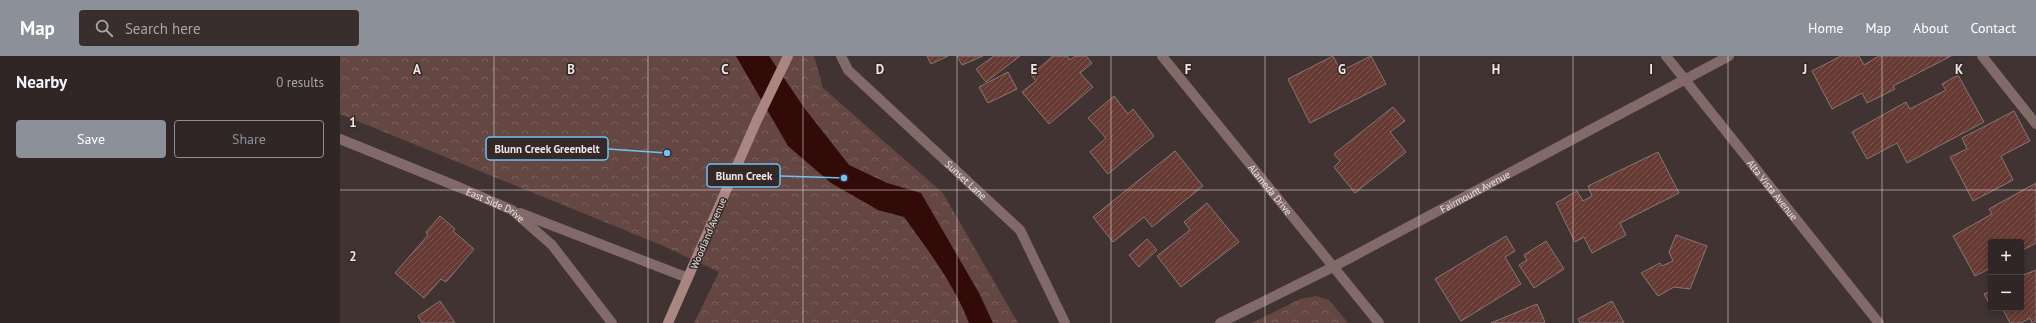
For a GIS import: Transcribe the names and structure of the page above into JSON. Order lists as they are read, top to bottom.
{
  "streets": {
    "street": [
      "Sunset Lane",
      "Alameda Drive",
      "Alta Vista Avenue",
      "Fairmount Avenue",
      "East Side Drive",
      "Woodland Avenue"
    ]
  },
  "crossings": [
    ["Alameda Drive", "Fairmount Avenue"],
    ["Alta Vista Avenue", "Fairmount Avenue"]
  ],
  "places": ["Blunn Creek Greenbelt", "Blunn Creek"],
  "page": {
    "header": "Map",
    "search": "Search here",
    "nav": [
      "Home",
      "Map",
      "About",
      "Contact"
    ],
    "heading": ["Nearby", "0 results"],
    "buttons": ["Save", "Share"],
    "map_buttons": ["+", "−"]
  },
  "grid": {
    "columns": [
      "A",
      "B",
      "C",
      "D",
      "E",
      "F",
      "G",
      "H",
      "I",
      "J",
      "K"
    ],
    "rows": ["1", "2"]
  }
}
